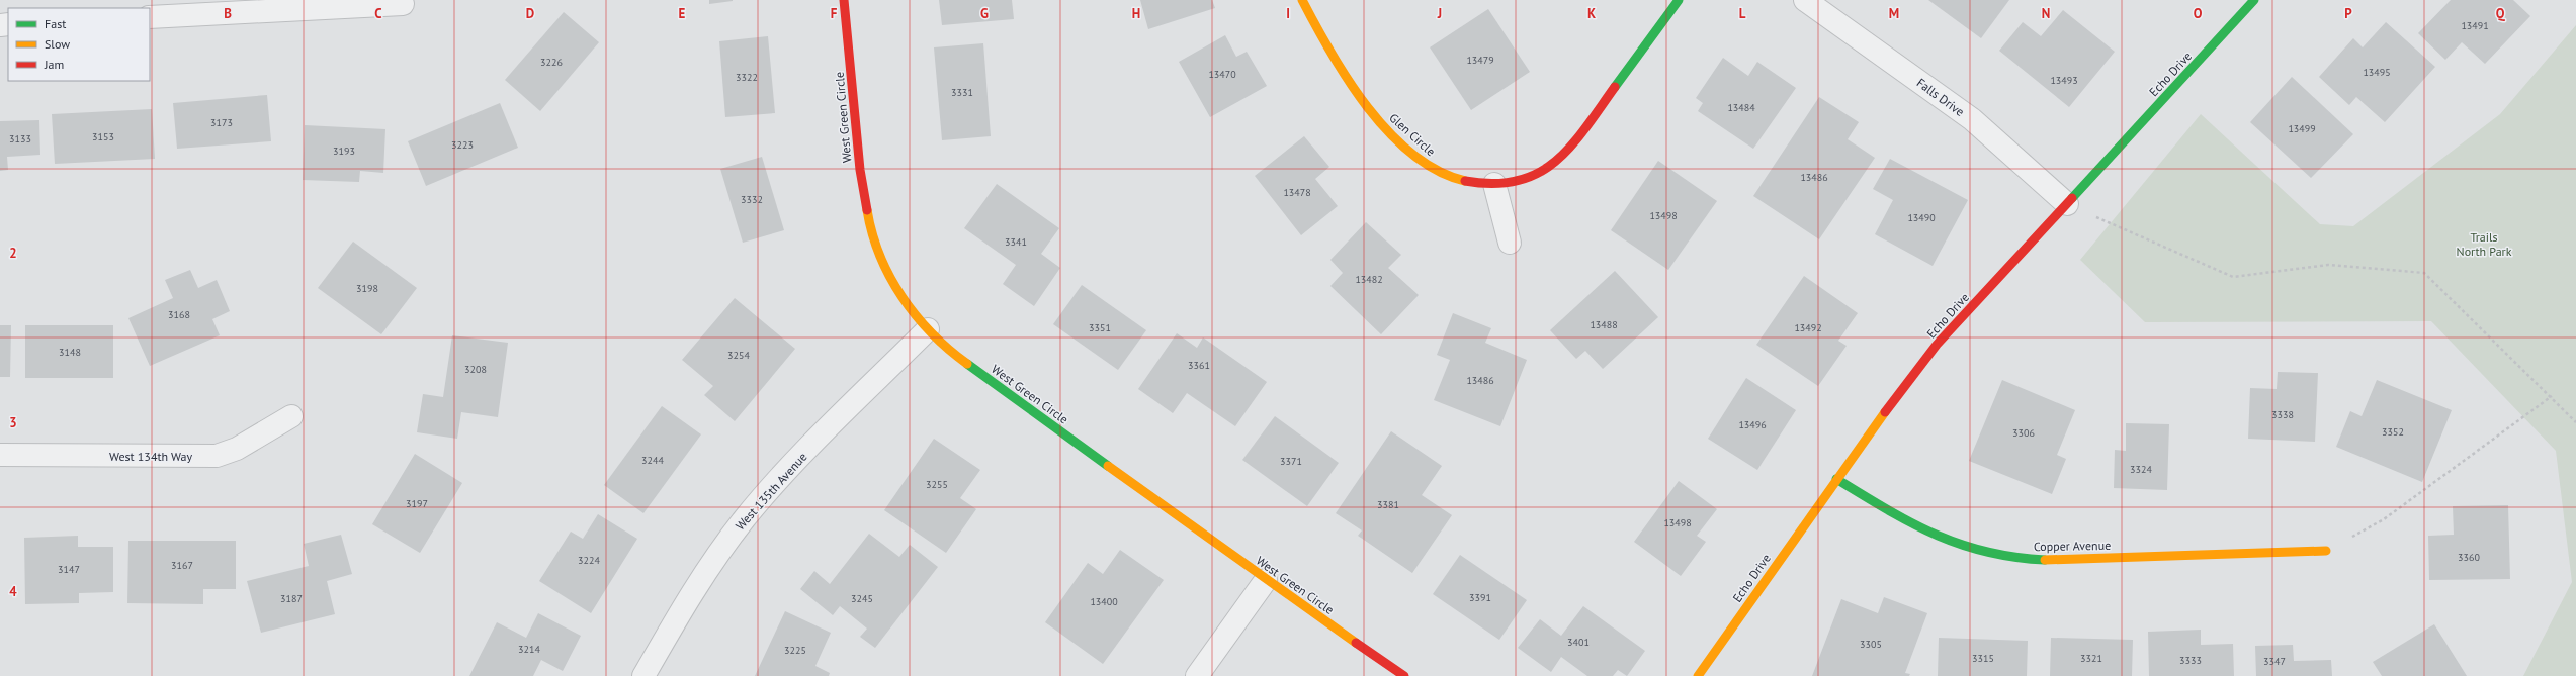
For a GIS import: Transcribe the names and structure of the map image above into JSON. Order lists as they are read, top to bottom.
{
  "streets": {
    "street": [
      "Echo Drive",
      "Falls Drive",
      "West Green Circle",
      "Glen Circle",
      "West 134th Way",
      "West 135th Avenue",
      "Copper Avenue"
    ]
  },
  "crossings": [
    ["Echo Drive", "Falls Drive"],
    ["Echo Drive", "Copper Avenue"],
    ["West Green Circle", "West 135th Avenue"]
  ],
  "parks": ["Trails North Park"],
  "house_numbers": [
    "13491",
    "13479",
    "3226",
    "13495",
    "13470",
    "3322",
    "13493",
    "3331",
    "13484",
    "3173",
    "13499",
    "3153",
    "3133",
    "3223",
    "3193",
    "13486",
    "13478",
    "3332",
    "13498",
    "13490",
    "3341",
    "13482",
    "3198",
    "3168",
    "13488",
    "3351",
    "13492",
    "3148",
    "3254",
    "3361",
    "3208",
    "13486",
    "3338",
    "13496",
    "3352",
    "3306",
    "3244",
    "3371",
    "3324",
    "3255",
    "3197",
    "3381",
    "13498",
    "3360",
    "3224",
    "3167",
    "3147",
    "3391",
    "3187",
    "3245",
    "13400",
    "3401",
    "3305",
    "3214",
    "3225",
    "3315",
    "3321",
    "3333",
    "3347"
  ],
  "legend": ["Fast", "Slow", "Jam"],
  "grid": {
    "columns": [
      "B",
      "C",
      "D",
      "E",
      "F",
      "G",
      "H",
      "I",
      "J",
      "K",
      "L",
      "M",
      "N",
      "O",
      "P",
      "Q"
    ],
    "rows": ["2", "3", "4"]
  }
}
